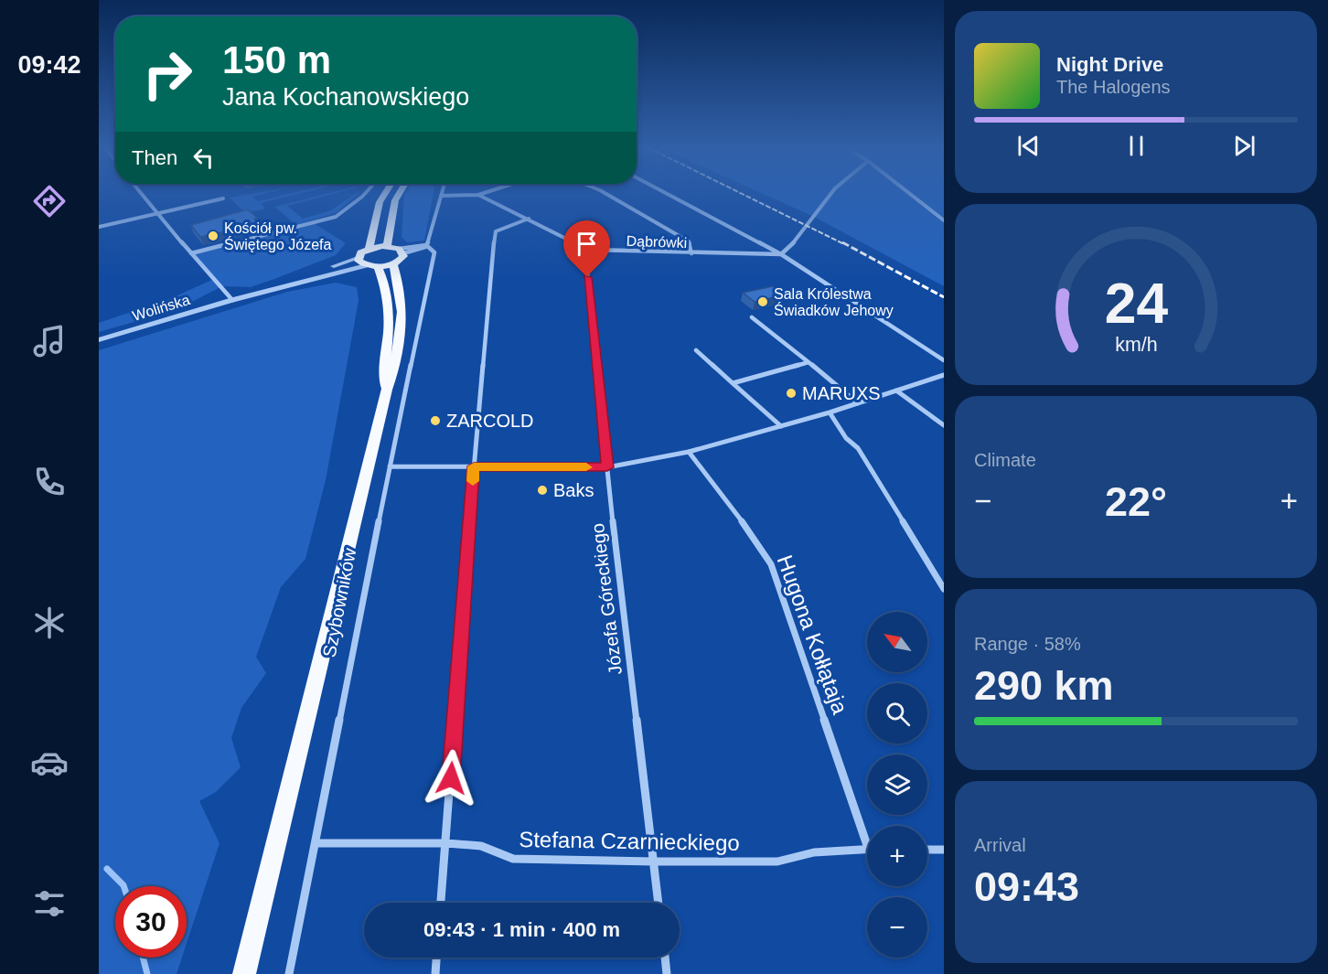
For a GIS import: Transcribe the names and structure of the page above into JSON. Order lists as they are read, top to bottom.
{
  "streets": {
    "main road": ["Szybowników"],
    "street": [
      "Dąbrówki",
      "Wolińska",
      "Józefa Góreckiego",
      "Hugona Kołłątaja",
      "Stefana Czarnieckiego"
    ]
  },
  "crossings": [
    ["Dąbrówki", "Józefa Góreckiego"],
    ["Józefa Góreckiego", "Stefana Czarnieckiego"],
    ["Szybowników", "Stefana Czarnieckiego"]
  ],
  "places": [
    "Kościół pw. Świętego Józefa",
    "Sala Królestwa Świadków Jehowy",
    "MARUXS",
    "ZARCOLD",
    "Baks"
  ],
  "north": "top left",
  "page": {
    "tabs": "09:42",
    "turn": ["150 m", "Jana Kochanowskiego"],
    "song": ["Night Drive", "The Halogens"],
    "then": "Then",
    "tile": [
      "Climate",
      ["Range · 58%", "290 km"],
      ["Arrival", "09:43"]
    ],
    "heat": ["−", "22°", "+"],
    "map_buttons": ["+", "−"],
    "limit": "30",
    "trip": "09:43 · 1 min · 400 m",
    "gauge": ["24", "km/h"]
  }
}
